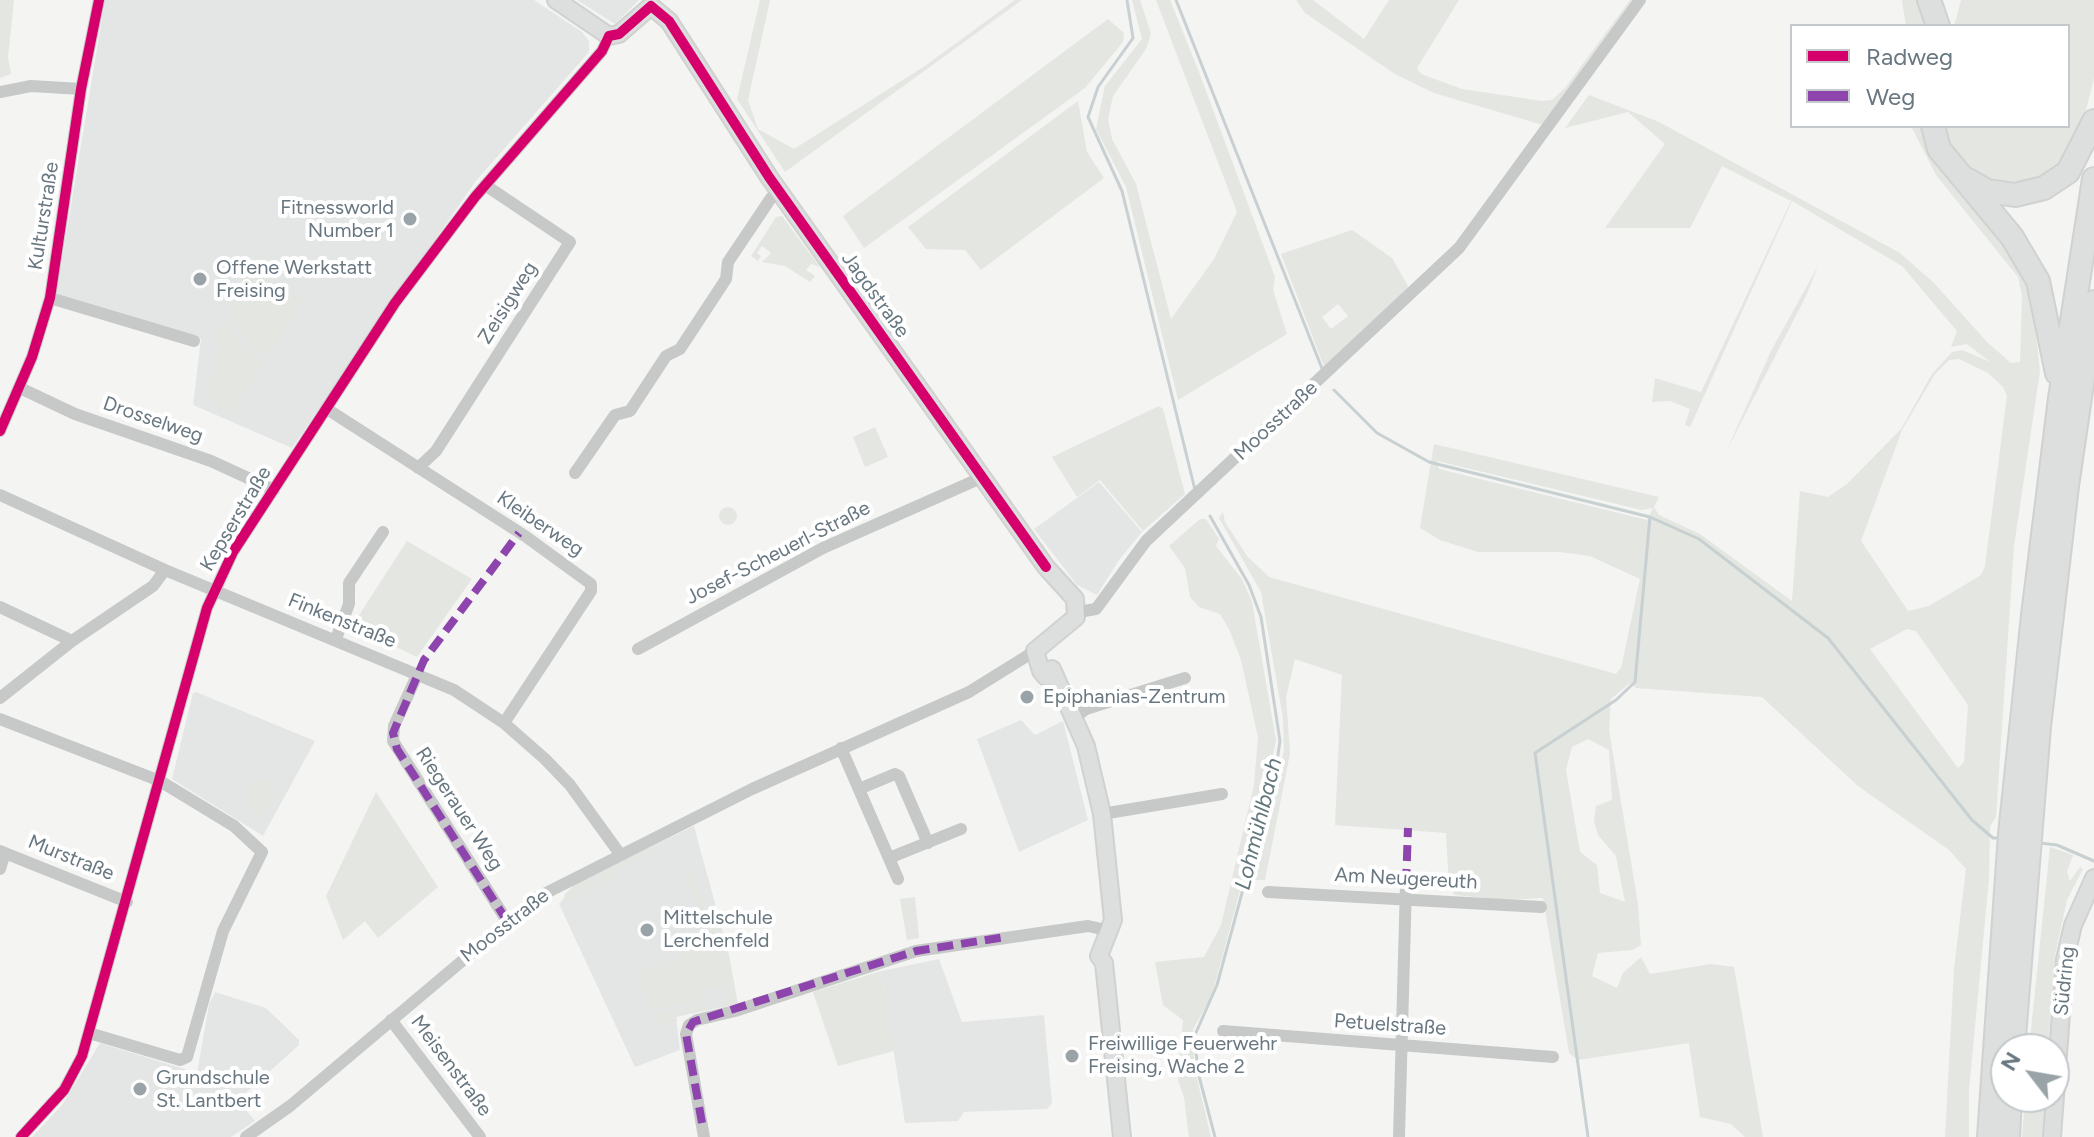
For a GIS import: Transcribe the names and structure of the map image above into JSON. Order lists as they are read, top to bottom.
{
  "streets": {
    "street": [
      "Kulturstraße",
      "Jagdstraße",
      "Zeisigweg",
      "Drosselweg",
      "Moosstraße",
      "Kepserstraße",
      "Kleiberweg",
      "Josef-Scheuerl-Straße",
      "Finkenstraße",
      "Riegerauer Weg",
      "Murstraße",
      "Am Neugereuth",
      "Südring",
      "Petuelstraße",
      "Meisenstraße"
    ]
  },
  "crossings": [
    ["Kulturstraße", "Drosselweg"],
    ["Jagdstraße", "Moosstraße"],
    ["Jagdstraße", "Kepserstraße"],
    ["Jagdstraße", "Josef-Scheuerl-Straße"],
    ["Zeisigweg", "Kepserstraße"],
    ["Zeisigweg", "Kleiberweg"],
    ["Drosselweg", "Kepserstraße"],
    ["Moosstraße", "Finkenstraße"],
    ["Moosstraße", "Riegerauer Weg"],
    ["Moosstraße", "Meisenstraße"],
    ["Kepserstraße", "Kleiberweg"],
    ["Kepserstraße", "Finkenstraße"],
    ["Kepserstraße", "Murstraße"],
    ["Kleiberweg", "Finkenstraße"],
    ["Finkenstraße", "Riegerauer Weg"]
  ],
  "water": ["Lohmühlbach"],
  "places": [
    "Fitnessworld Number 1",
    "Offene Werkstatt Freising",
    "Epiphanias-Zentrum",
    "Mittelschule Lerchenfeld",
    "Freiwillige Feuerwehr Freising, Wache 2",
    "Grundschule St. Lantbert"
  ],
  "legend": ["Radweg", "Weg"],
  "north": "top left"
}
